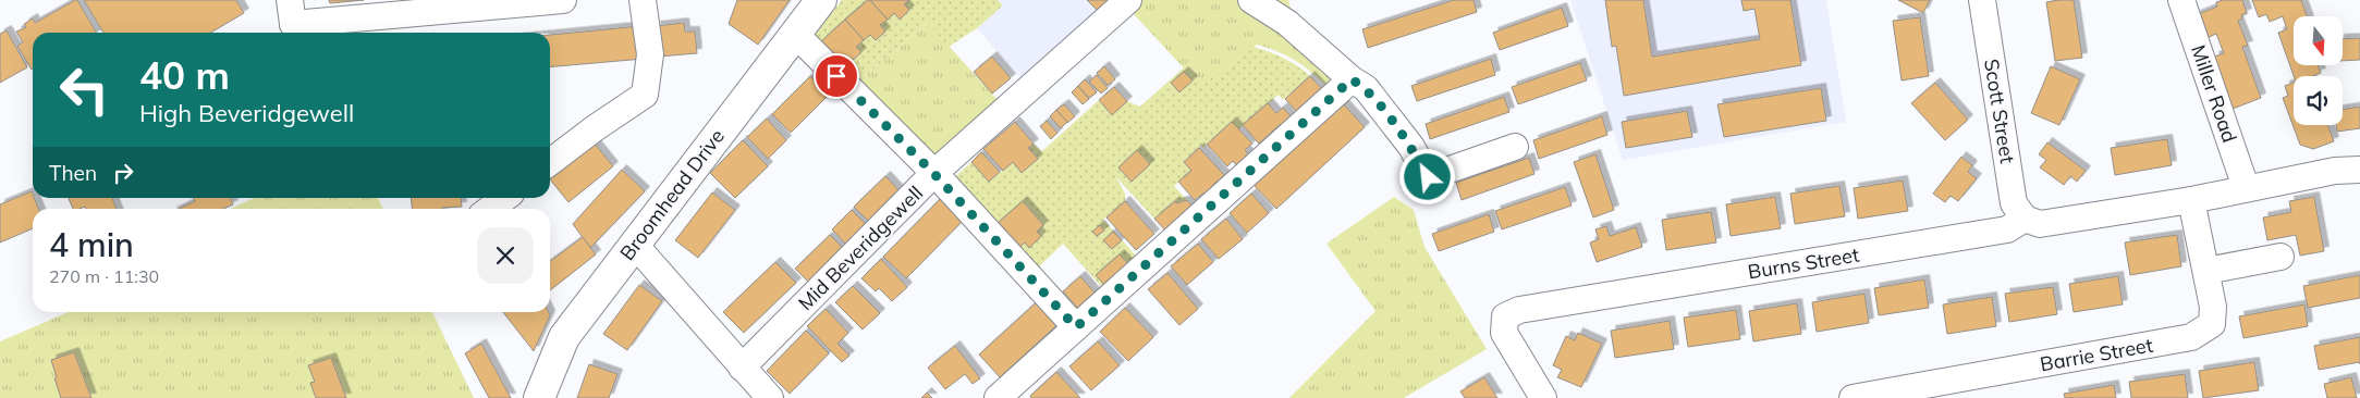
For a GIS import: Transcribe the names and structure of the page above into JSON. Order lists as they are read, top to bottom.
{
  "streets": {
    "main road": ["Broomhead Drive"],
    "street": [
      "Miller Road",
      "Scott Street",
      "Mid Beveridgewell",
      "Burns Street",
      "Barrie Street"
    ]
  },
  "crossings": [
    ["Scott Street", "Burns Street"]
  ],
  "north": "bottom",
  "page": {
    "turn": ["40 m", "High Beveridgewell"],
    "then": "Then",
    "heading": ["4 min", "270 m · 11:30"]
  }
}
